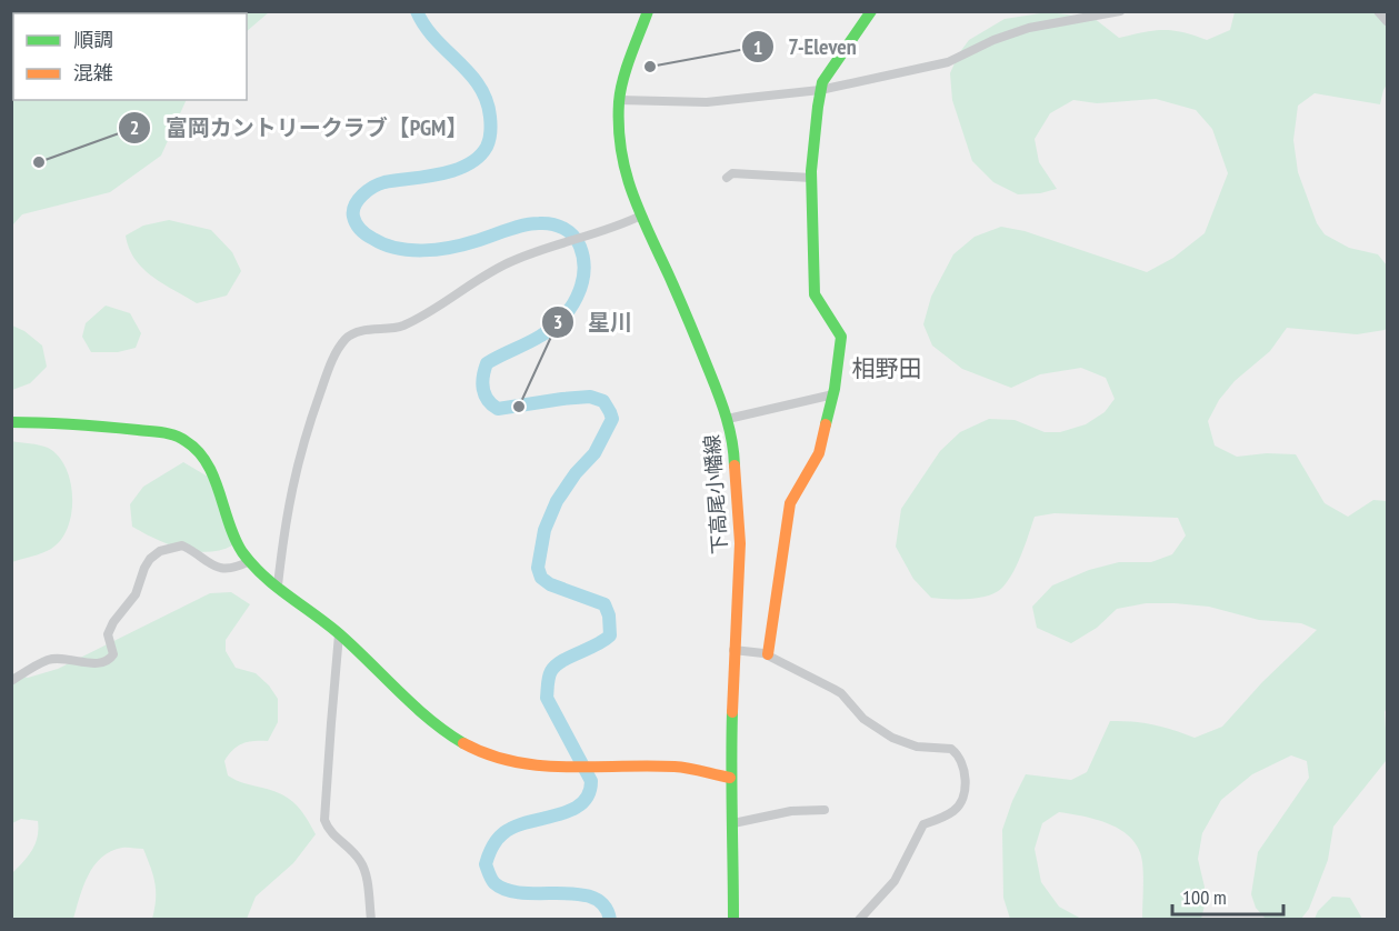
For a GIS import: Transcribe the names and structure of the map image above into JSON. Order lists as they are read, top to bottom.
{
  "streets": {
    "street": ["下高尾小幡線"]
  },
  "districts": ["相野田"],
  "places": ["7-Eleven", "富岡カントリークラブ【PGM】", "星川"],
  "legend": ["順調", "混雑"],
  "scale_bar": "100 m"
}
